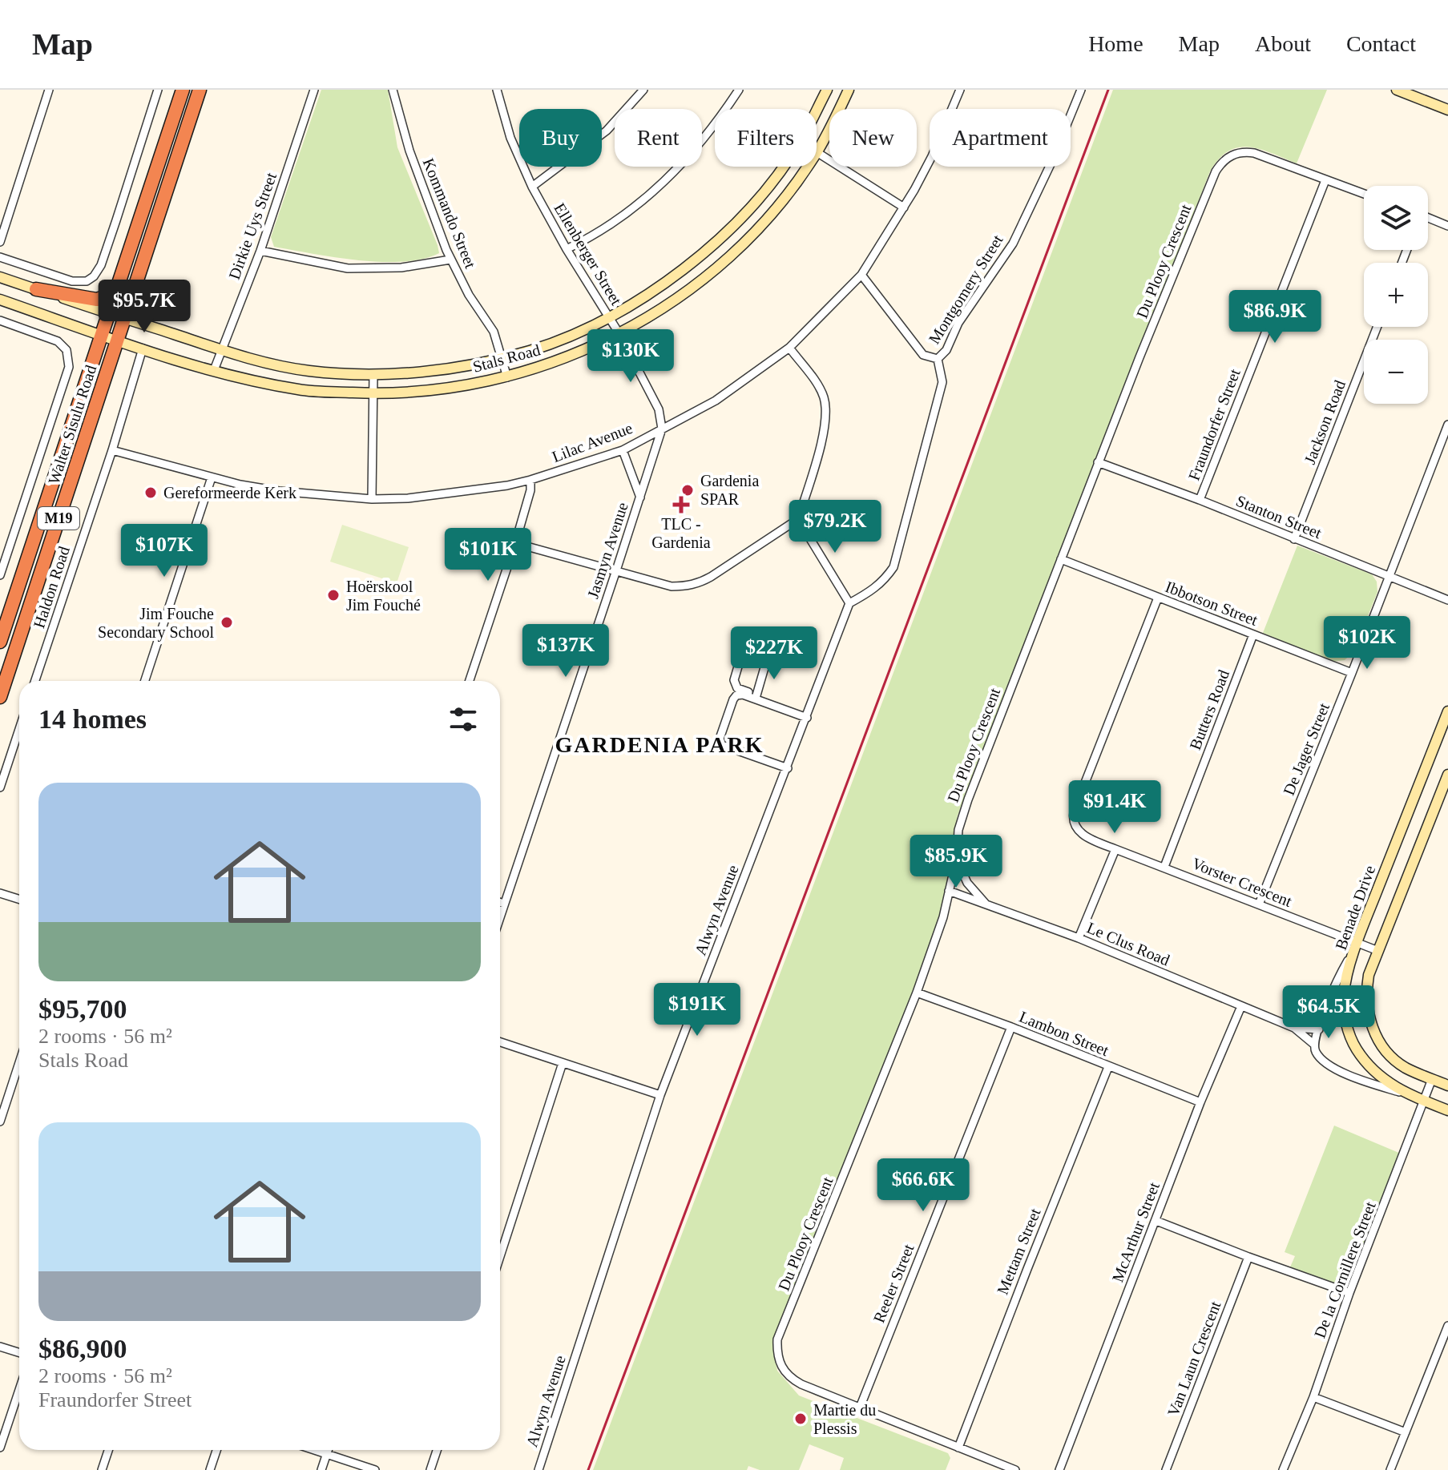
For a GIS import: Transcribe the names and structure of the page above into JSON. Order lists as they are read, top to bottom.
{
  "streets": {
    "highway": ["Walter Sisulu Road", "M19"],
    "street": [
      "Kommando Street",
      "Dirkie Uys Street",
      "Ellenberger Street",
      "Du Plooy Crescent",
      "Montgomery Street",
      "Stals Road",
      "Jackson Road",
      "Fraundorfer Street",
      "Lilac Avenue",
      "Stanton Street",
      "Jasmyn Avenue",
      "Haldon Road",
      "Ibbotson Street",
      "Butters Road",
      "De Jager Street",
      "Vorster Crescent",
      "Benade Drive",
      "Alwyn Avenue",
      "Le Clus Road",
      "Lambon Street",
      "McArthur Street",
      "Mettam Street",
      "De la Cornillere Street",
      "Reeler Street",
      "Van Laun Crescent"
    ]
  },
  "crossings": [
    ["Kommando Street", "Stals Road"],
    ["Dirkie Uys Street", "Stals Road"],
    ["Ellenberger Street", "Stals Road"],
    ["Ellenberger Street", "Lilac Avenue"],
    ["Ellenberger Street", "Jasmyn Avenue"],
    ["Du Plooy Crescent", "Fraundorfer Street"],
    ["Du Plooy Crescent", "Stanton Street"],
    ["Du Plooy Crescent", "Ibbotson Street"],
    ["Du Plooy Crescent", "Le Clus Road"],
    ["Du Plooy Crescent", "Lambon Street"],
    ["Du Plooy Crescent", "Mettam Street"],
    ["Du Plooy Crescent", "Reeler Street"],
    ["Montgomery Street", "Alwyn Avenue"],
    ["Stals Road", "Walter Sisulu Road"],
    ["Stals Road", "Haldon Road"],
    ["Jackson Road", "Stanton Street"],
    ["Fraundorfer Street", "Stanton Street"],
    ["Lilac Avenue", "Jasmyn Avenue"],
    ["Lilac Avenue", "Haldon Road"],
    ["Stanton Street", "De Jager Street"],
    ["Ibbotson Street", "Butters Road"],
    ["Ibbotson Street", "De Jager Street"],
    ["Ibbotson Street", "Vorster Crescent"],
    ["Butters Road", "Vorster Crescent"],
    ["De Jager Street", "Vorster Crescent"],
    ["Vorster Crescent", "Benade Drive"],
    ["Benade Drive", "Le Clus Road"],
    ["Benade Drive", "De la Cornillere Street"],
    ["Le Clus Road", "McArthur Street"],
    ["Lambon Street", "McArthur Street"],
    ["Lambon Street", "Mettam Street"],
    ["Lambon Street", "Reeler Street"]
  ],
  "districts": ["GARDENIA PARK"],
  "places": {
    "other": [
      "Gardenia SPAR",
      "Gereformeerde Kerk",
      "Hoërskool Jim Fouché",
      "Jim Fouche Secondary School",
      "Martie du Plessis"
    ],
    "health": ["TLC - Gardenia"]
  },
  "page": {
    "header": "Map",
    "nav": [
      "Home",
      "Map",
      "About",
      "Contact"
    ],
    "chip": [
      "Buy",
      "Rent",
      "Filters",
      "New",
      "Apartment"
    ],
    "map_buttons": ["+", "−"],
    "price": [
      "$95.7K",
      "$86.9K",
      "$130K",
      "$79.2K",
      "$107K",
      "$101K",
      "$102K",
      "$137K",
      "$227K",
      "$91.4K",
      "$85.9K",
      "$191K",
      "$64.5K",
      "$66.6K"
    ],
    "heading": "14 homes",
    "list": [
      {
        "name": "$95,700",
        "note": "2 rooms · 56 m² · Stals Road"
      },
      {
        "name": "$86,900",
        "note": "2 rooms · 56 m² · Fraundorfer Street"
      }
    ]
  }
}
